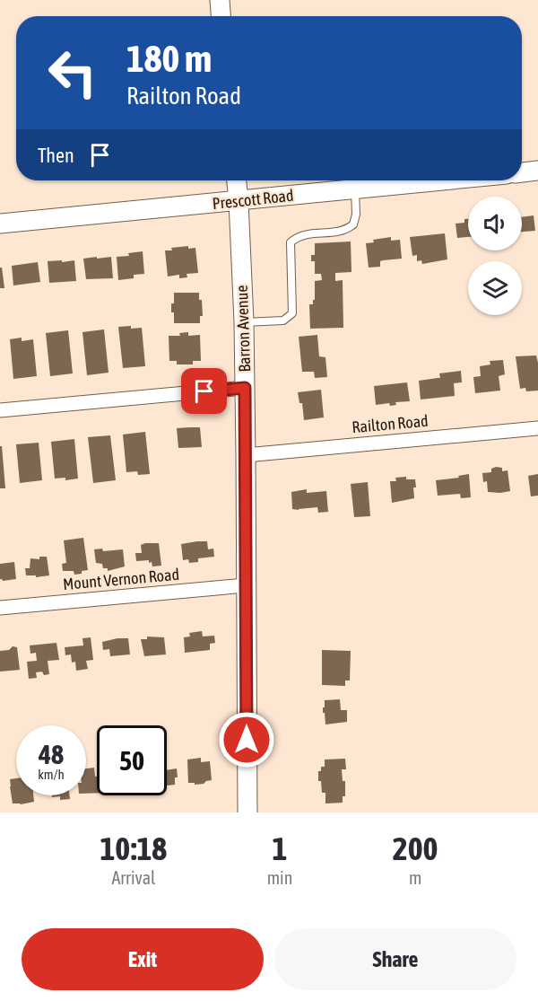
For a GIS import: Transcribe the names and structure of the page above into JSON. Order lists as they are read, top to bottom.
{
  "streets": {
    "main road": ["Prescott Road", "Barron Avenue"],
    "street": ["Railton Road", "Mount Vernon Road"]
  },
  "crossings": [
    ["Prescott Road", "Barron Avenue"],
    ["Barron Avenue", "Railton Road"],
    ["Barron Avenue", "Mount Vernon Road"]
  ],
  "page": {
    "turn": ["180 m", "Railton Road"],
    "then": "Then",
    "speed": "48 km/h",
    "limit": "50",
    "eta": [
      "10:18",
      "Arrival",
      "1",
      "min",
      "200",
      "m"
    ],
    "buttons": ["Exit", "Share"]
  }
}
